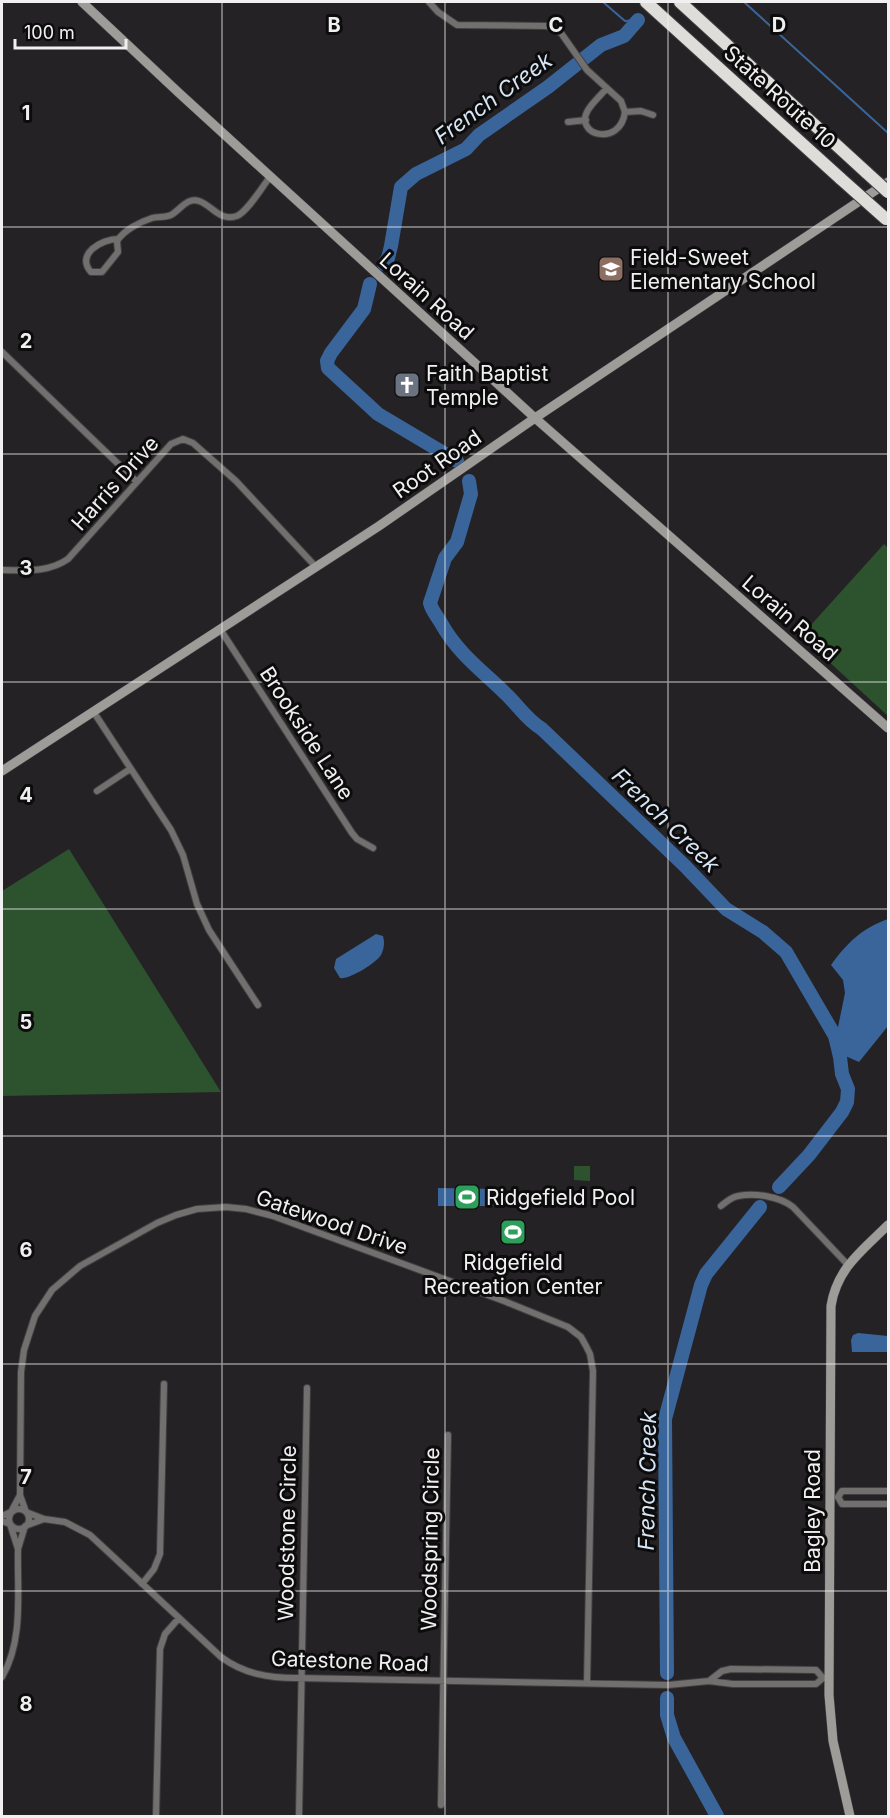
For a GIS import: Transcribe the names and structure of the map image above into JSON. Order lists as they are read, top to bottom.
{
  "streets": {
    "highway": ["State Route 10"],
    "street": [
      "Lorain Road",
      "Root Road",
      "Harris Drive",
      "Brookside Lane",
      "Gatewood Drive",
      "Bagley Road",
      "Woodstone Circle",
      "Woodspring Circle",
      "Gatestone Road"
    ]
  },
  "crossings": [
    ["Lorain Road", "Root Road"],
    ["Root Road", "Harris Drive"],
    ["Root Road", "Brookside Lane"],
    ["Gatewood Drive", "Gatestone Road"],
    ["Bagley Road", "Gatestone Road"],
    ["Woodstone Circle", "Gatestone Road"],
    ["Woodspring Circle", "Gatestone Road"]
  ],
  "water": ["French Creek"],
  "places": {
    "school or university": ["Field-Sweet Elementary School"],
    "church": ["Faith Baptist Temple"],
    "sports": ["Ridgefield Pool", "Ridgefield Recreation Center"]
  },
  "scale_bar": "100 m",
  "grid": {
    "columns": ["B", "C", "D"],
    "rows": [
      "1",
      "2",
      "3",
      "4",
      "5",
      "6",
      "7",
      "8"
    ]
  }
}
